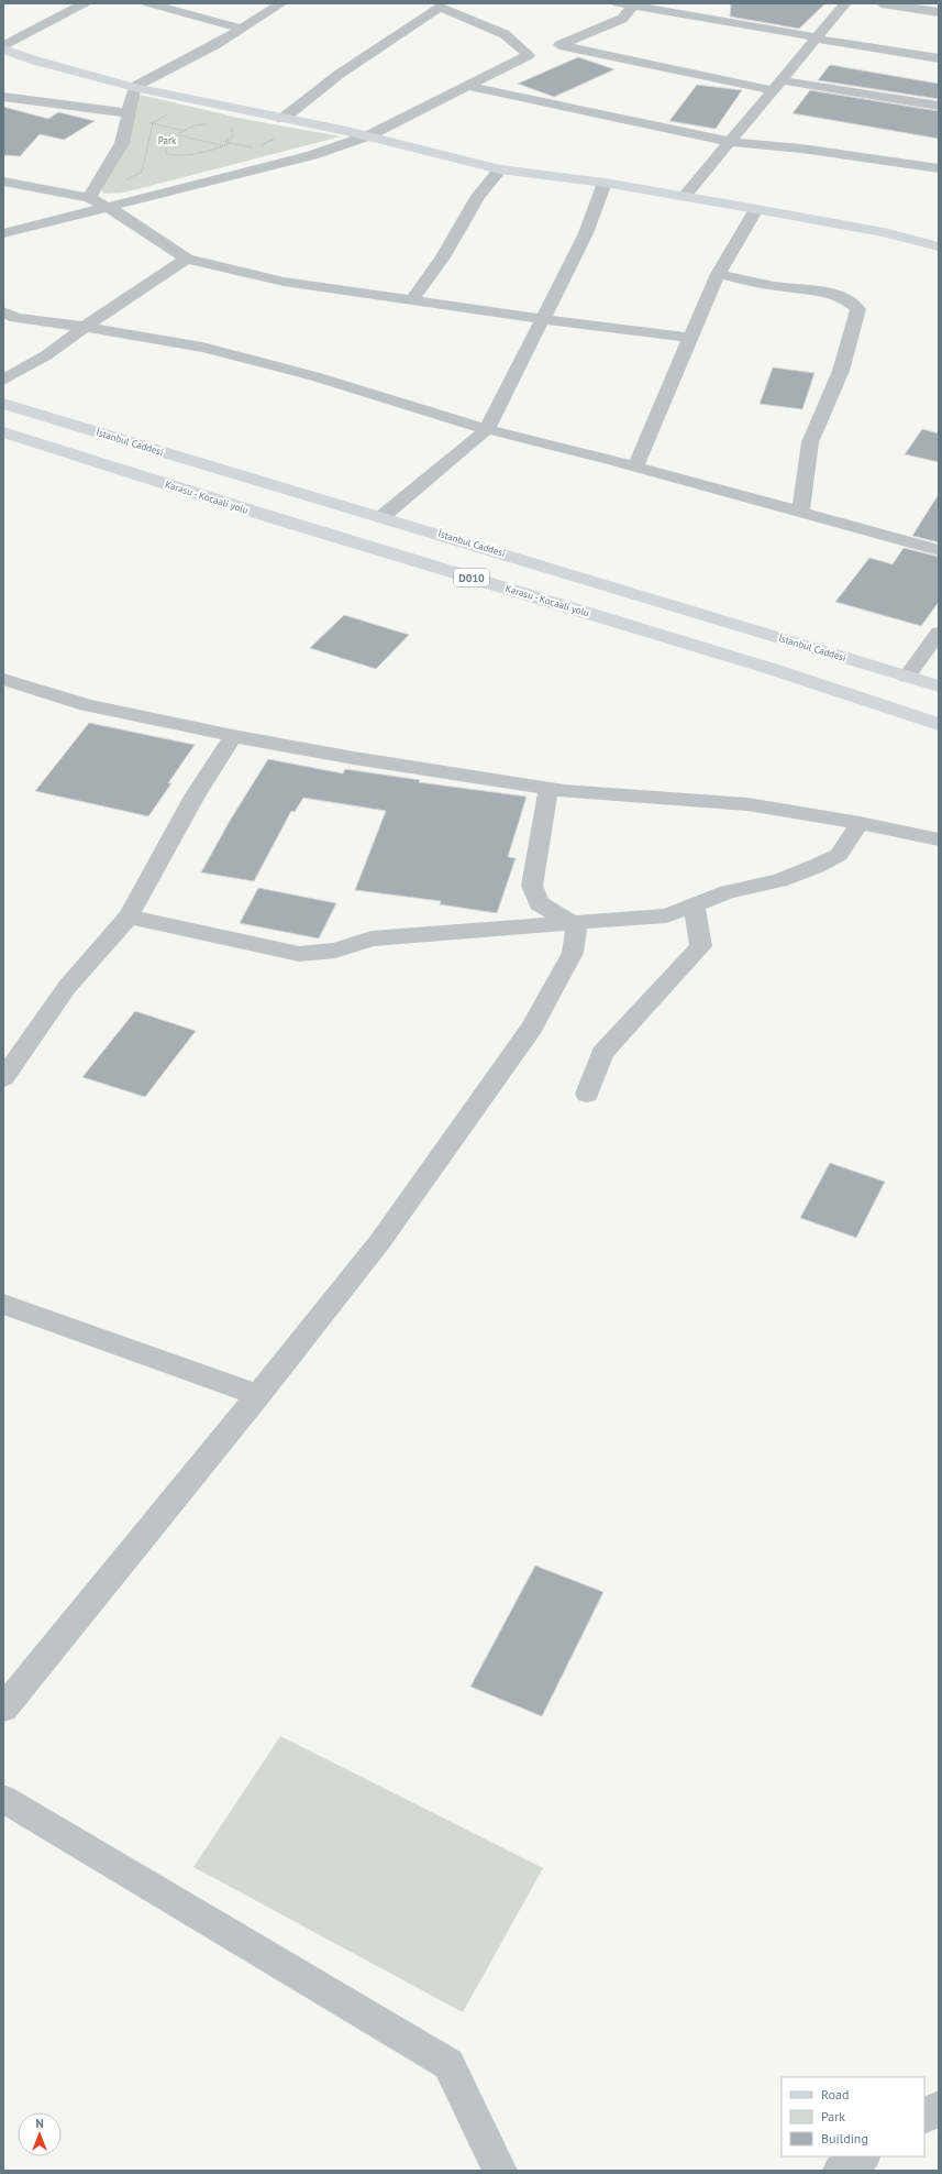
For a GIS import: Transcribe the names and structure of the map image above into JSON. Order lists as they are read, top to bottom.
{
  "streets": {
    "main road": ["İstanbul Caddesi", "Karasu - Kocaali yolu", "D010"]
  },
  "parks": ["Park"],
  "legend": ["Road", "Park", "Building"],
  "north": "top"
}
